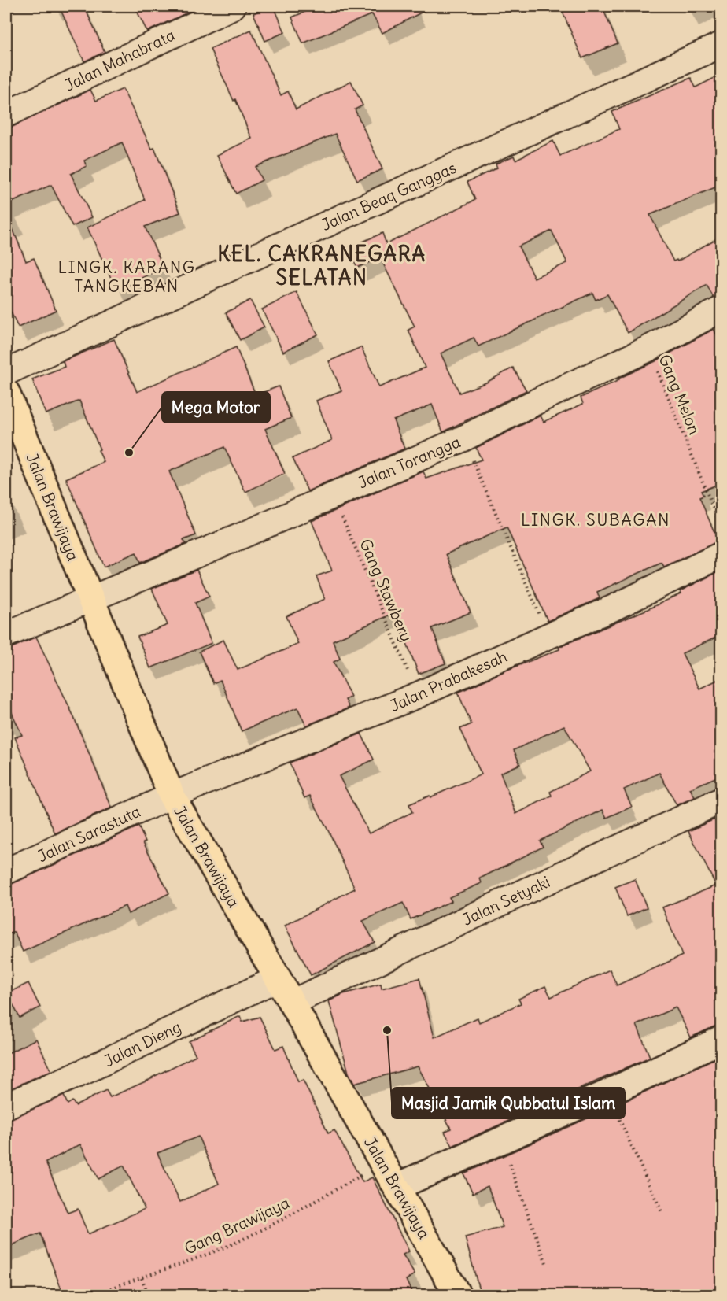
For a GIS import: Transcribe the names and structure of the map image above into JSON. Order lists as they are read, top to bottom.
{
  "streets": {
    "main road": ["Jalan Brawijaya"],
    "street": [
      "Jalan Mahabrata",
      "Jalan Beaq Ganggas",
      "Jalan Torangga",
      "Jalan Prabakesah",
      "Jalan Sarastuta",
      "Jalan Setyaki",
      "Jalan Dieng"
    ],
    "path": ["Gang Melon", "Gang Stawbery", "Gang Brawijaya"]
  },
  "crossings": [
    ["Gang Melon", "Jalan Torangga"],
    ["Jalan Torangga", "Jalan Brawijaya"],
    ["Jalan Torangga", "Gang Stawbery"],
    ["Jalan Brawijaya", "Jalan Prabakesah"],
    ["Jalan Brawijaya", "Jalan Sarastuta"],
    ["Jalan Brawijaya", "Jalan Setyaki"],
    ["Jalan Brawijaya", "Jalan Dieng"],
    ["Jalan Brawijaya", "Gang Brawijaya"],
    ["Gang Stawbery", "Jalan Prabakesah"],
    ["Jalan Prabakesah", "Jalan Sarastuta"]
  ],
  "districts": ["KEL. CAKRANEGARA SELATAN", "LINGK. KARANG TANGKEBAN", "LINGK. SUBAGAN"],
  "places": ["Mega Motor", "Masjid Jamik Qubbatul Islam"]
}
